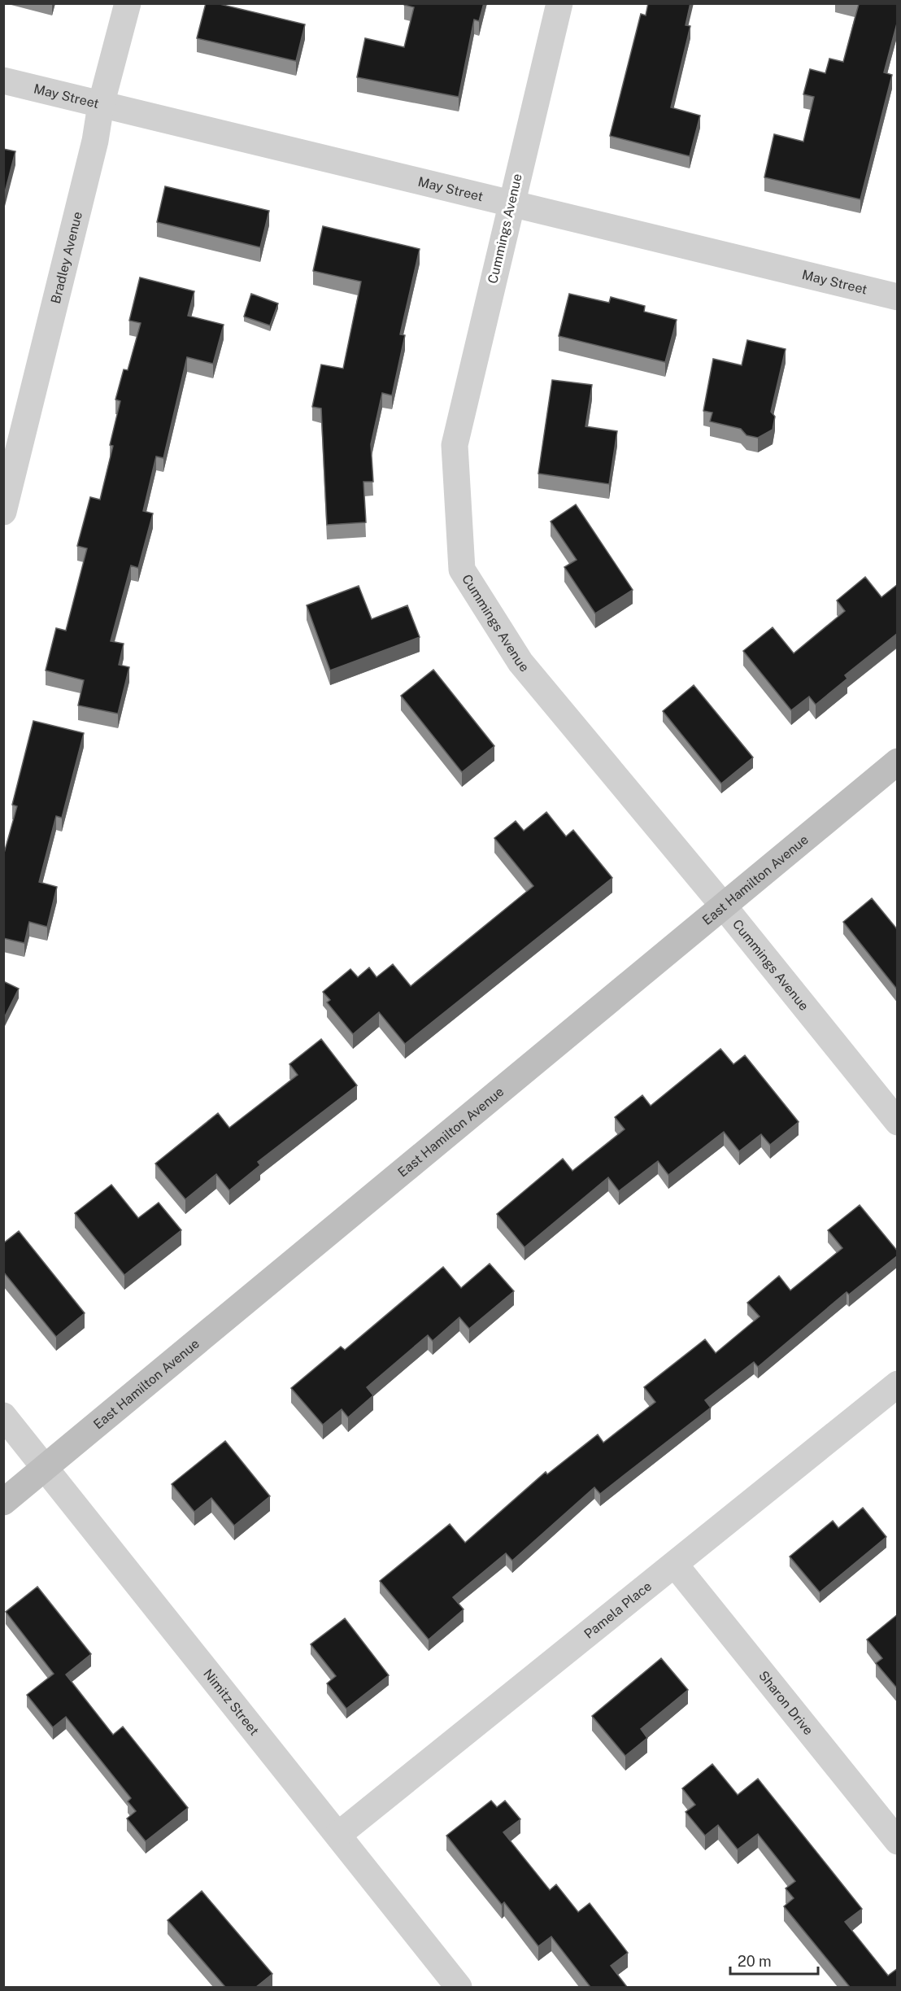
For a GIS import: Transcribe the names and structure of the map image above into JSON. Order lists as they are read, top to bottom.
{
  "streets": {
    "street": [
      "May Street",
      "Cummings Avenue",
      "Bradley Avenue",
      "East Hamilton Avenue",
      "Pamela Place",
      "Nimitz Street",
      "Sharon Drive"
    ]
  },
  "crossings": [
    ["May Street", "Cummings Avenue"],
    ["May Street", "Bradley Avenue"],
    ["Cummings Avenue", "East Hamilton Avenue"],
    ["East Hamilton Avenue", "Nimitz Street"],
    ["Pamela Place", "Nimitz Street"],
    ["Pamela Place", "Sharon Drive"]
  ],
  "scale_bar": "20 m"
}
